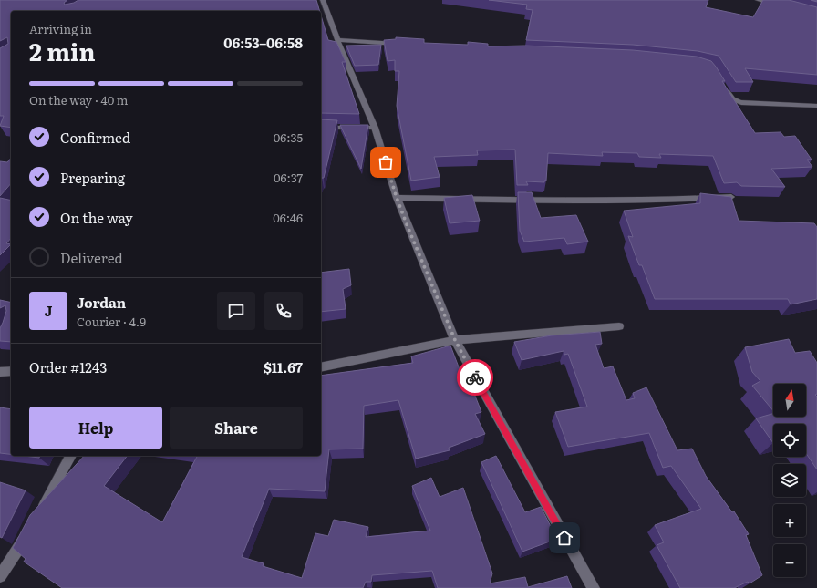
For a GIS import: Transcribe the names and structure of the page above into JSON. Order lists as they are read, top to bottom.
{
  "north": "top",
  "page": {
    "heading": ["2 min", "Arriving in", "06:53–06:58"],
    "panel": [
      "Jordan",
      "Courier · 4.9",
      "Order #1243",
      "$11.67"
    ],
    "bar": "On the way · 40 m",
    "list": [
      ["Confirmed", "06:35"],
      ["Preparing", "06:37"],
      ["On the way", "06:46"],
      "Delivered"
    ],
    "round": "J",
    "map_buttons": ["+", "−"],
    "buttons": ["Help", "Share"]
  }
}
